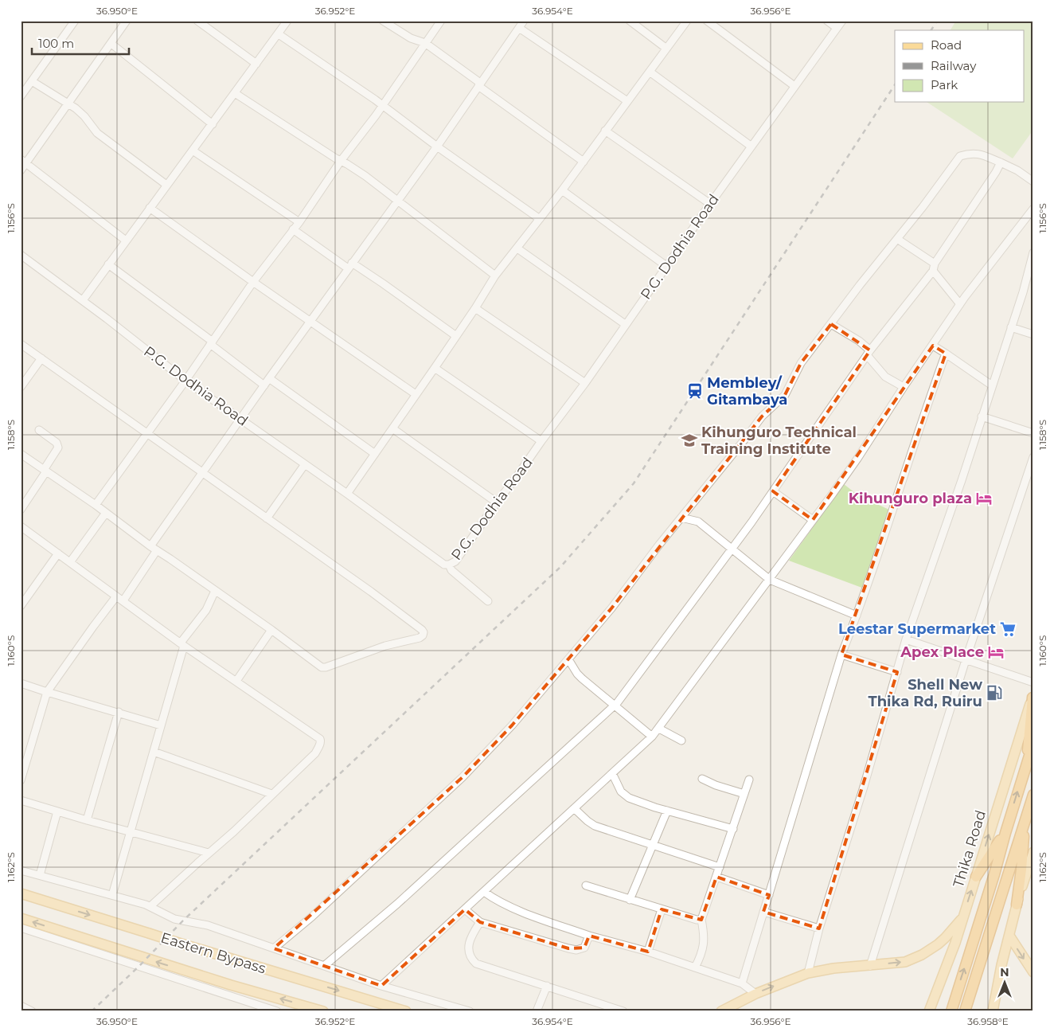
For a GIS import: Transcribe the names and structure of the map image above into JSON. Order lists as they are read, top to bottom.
{
  "streets": {
    "highway": ["Thika Road"],
    "main road": ["Eastern Bypass"],
    "street": ["P.G. Dodhia Road"]
  },
  "places": {
    "station": ["Membley/ Gitambaya"],
    "school or university": ["Kihunguro Technical Training Institute"],
    "hotel": ["Kihunguro plaza", "Apex Place"],
    "supermarket": ["Leestar Supermarket"],
    "fuel station": ["Shell New Thika Rd, Ruiru"]
  },
  "legend": ["Road", "Railway", "Park"],
  "scale_bar": "100 m",
  "north": "top",
  "coordinates": [
    "36.950°E",
    "36.952°E",
    "36.954°E",
    "36.956°E",
    "1.156°S",
    "1.158°S",
    "1.160°S",
    "1.162°S",
    "36.958°E"
  ]
}
